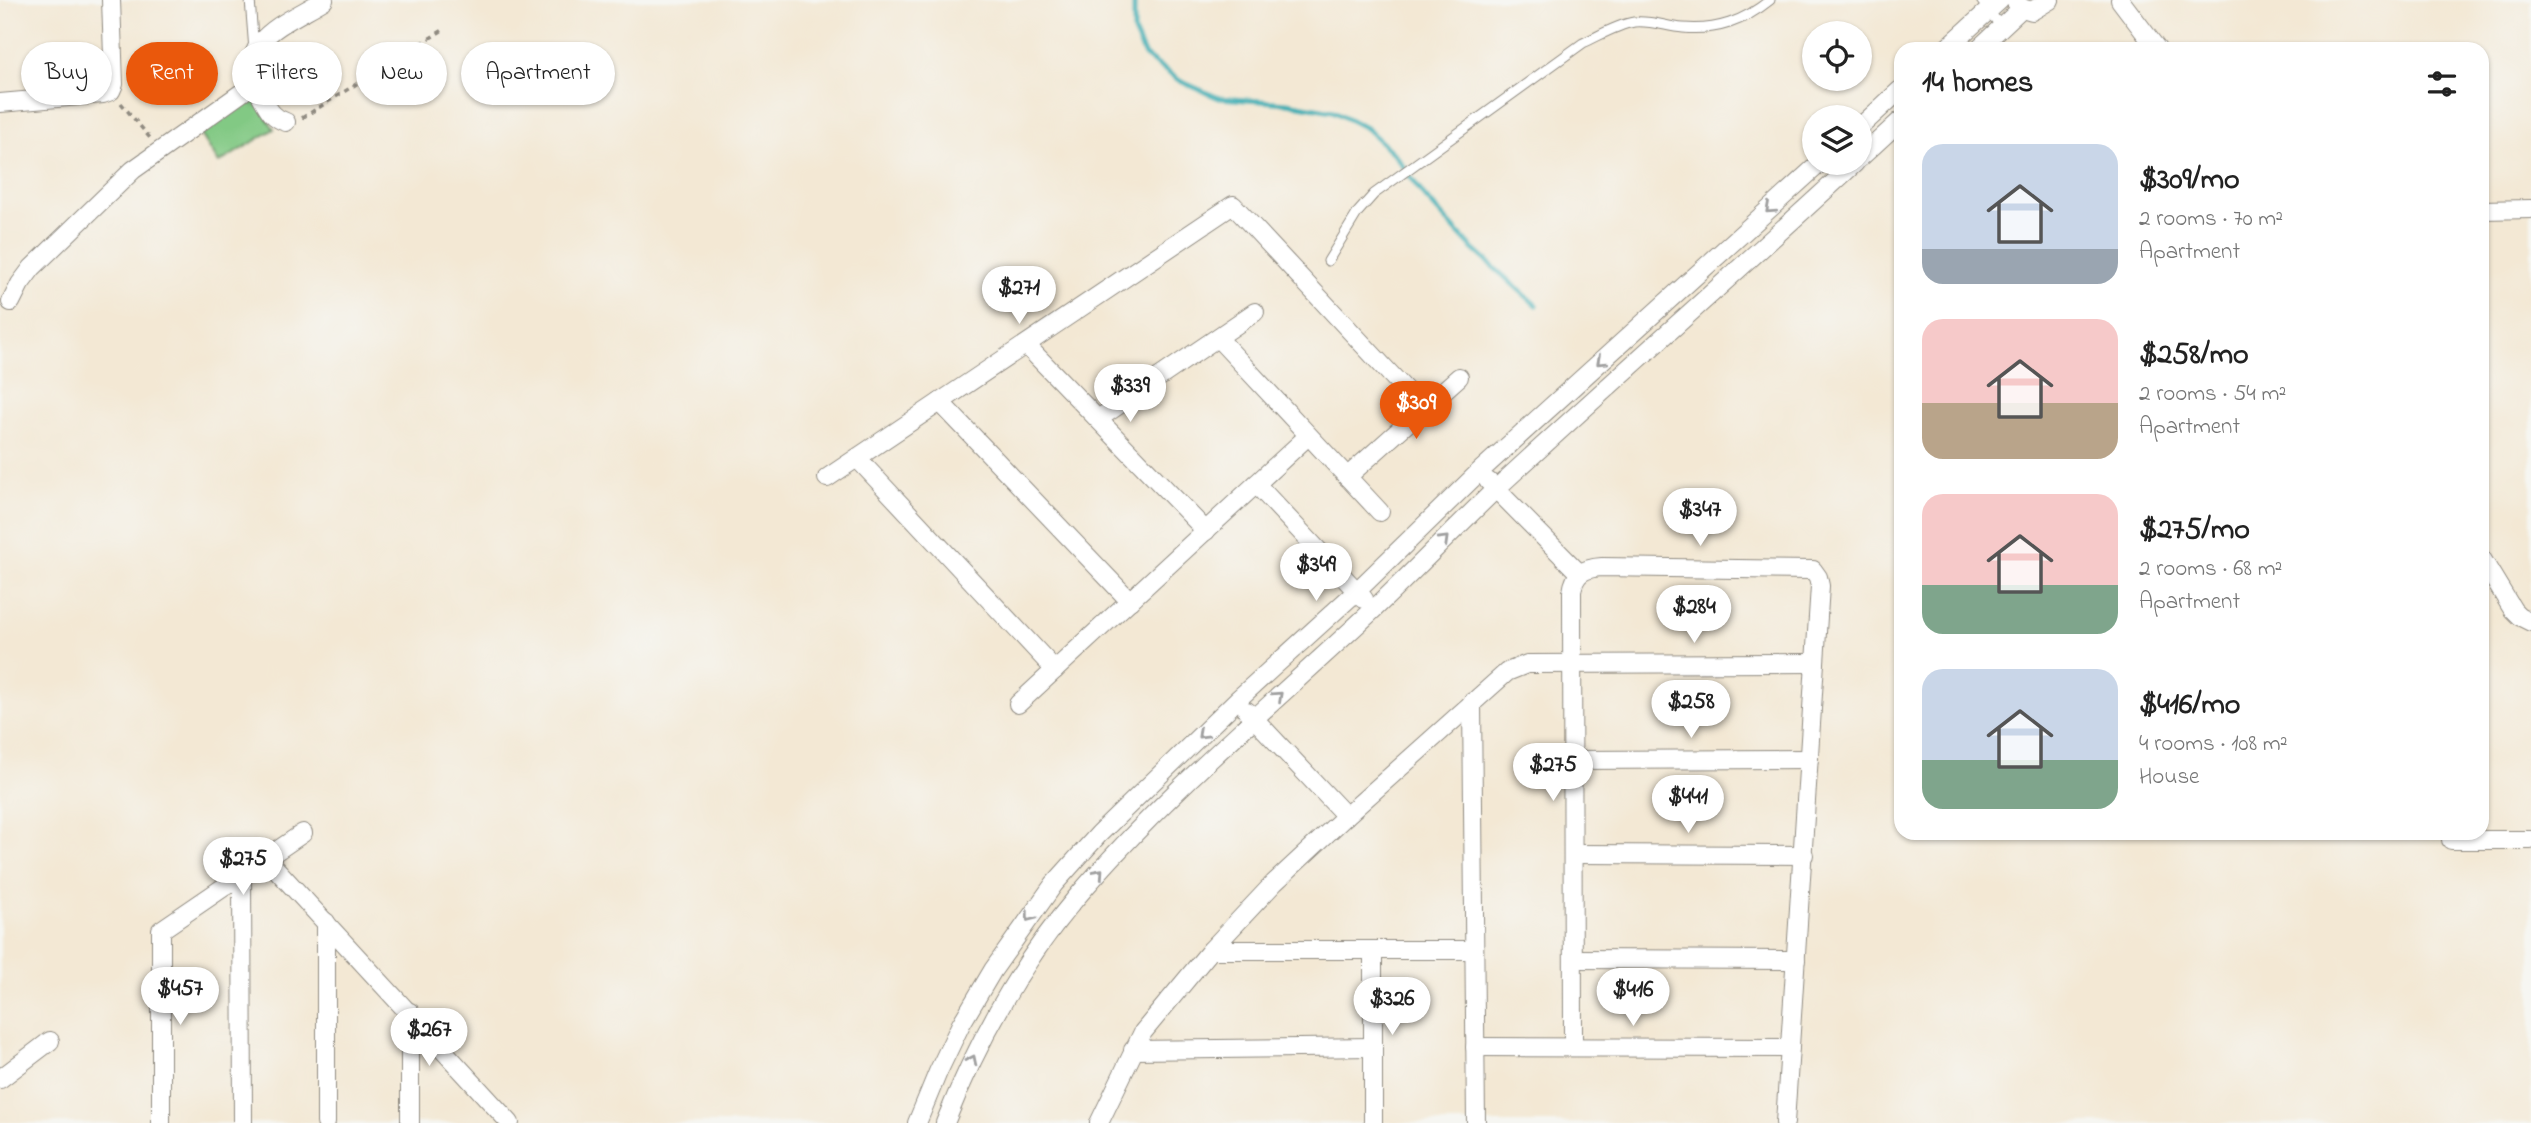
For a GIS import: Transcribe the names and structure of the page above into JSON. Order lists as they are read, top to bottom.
{
  "page": {
    "chip": [
      "Buy",
      "Rent",
      "Filters",
      "New",
      "Apartment"
    ],
    "heading": "14 homes",
    "list": [
      {
        "name": "$309/mo",
        "note": "2 rooms · 70 m² · Apartment"
      },
      {
        "name": "$258/mo",
        "note": "2 rooms · 54 m² · Apartment"
      },
      {
        "name": "$275/mo",
        "note": "2 rooms · 68 m² · Apartment"
      },
      {
        "name": "$416/mo",
        "note": "4 rooms · 108 m² · House"
      }
    ],
    "price": [
      "$271",
      "$339",
      "$309",
      "$347",
      "$349",
      "$284",
      "$258",
      "$275",
      "$441",
      "$275",
      "$457",
      "$416",
      "$326",
      "$267"
    ]
  }
}
